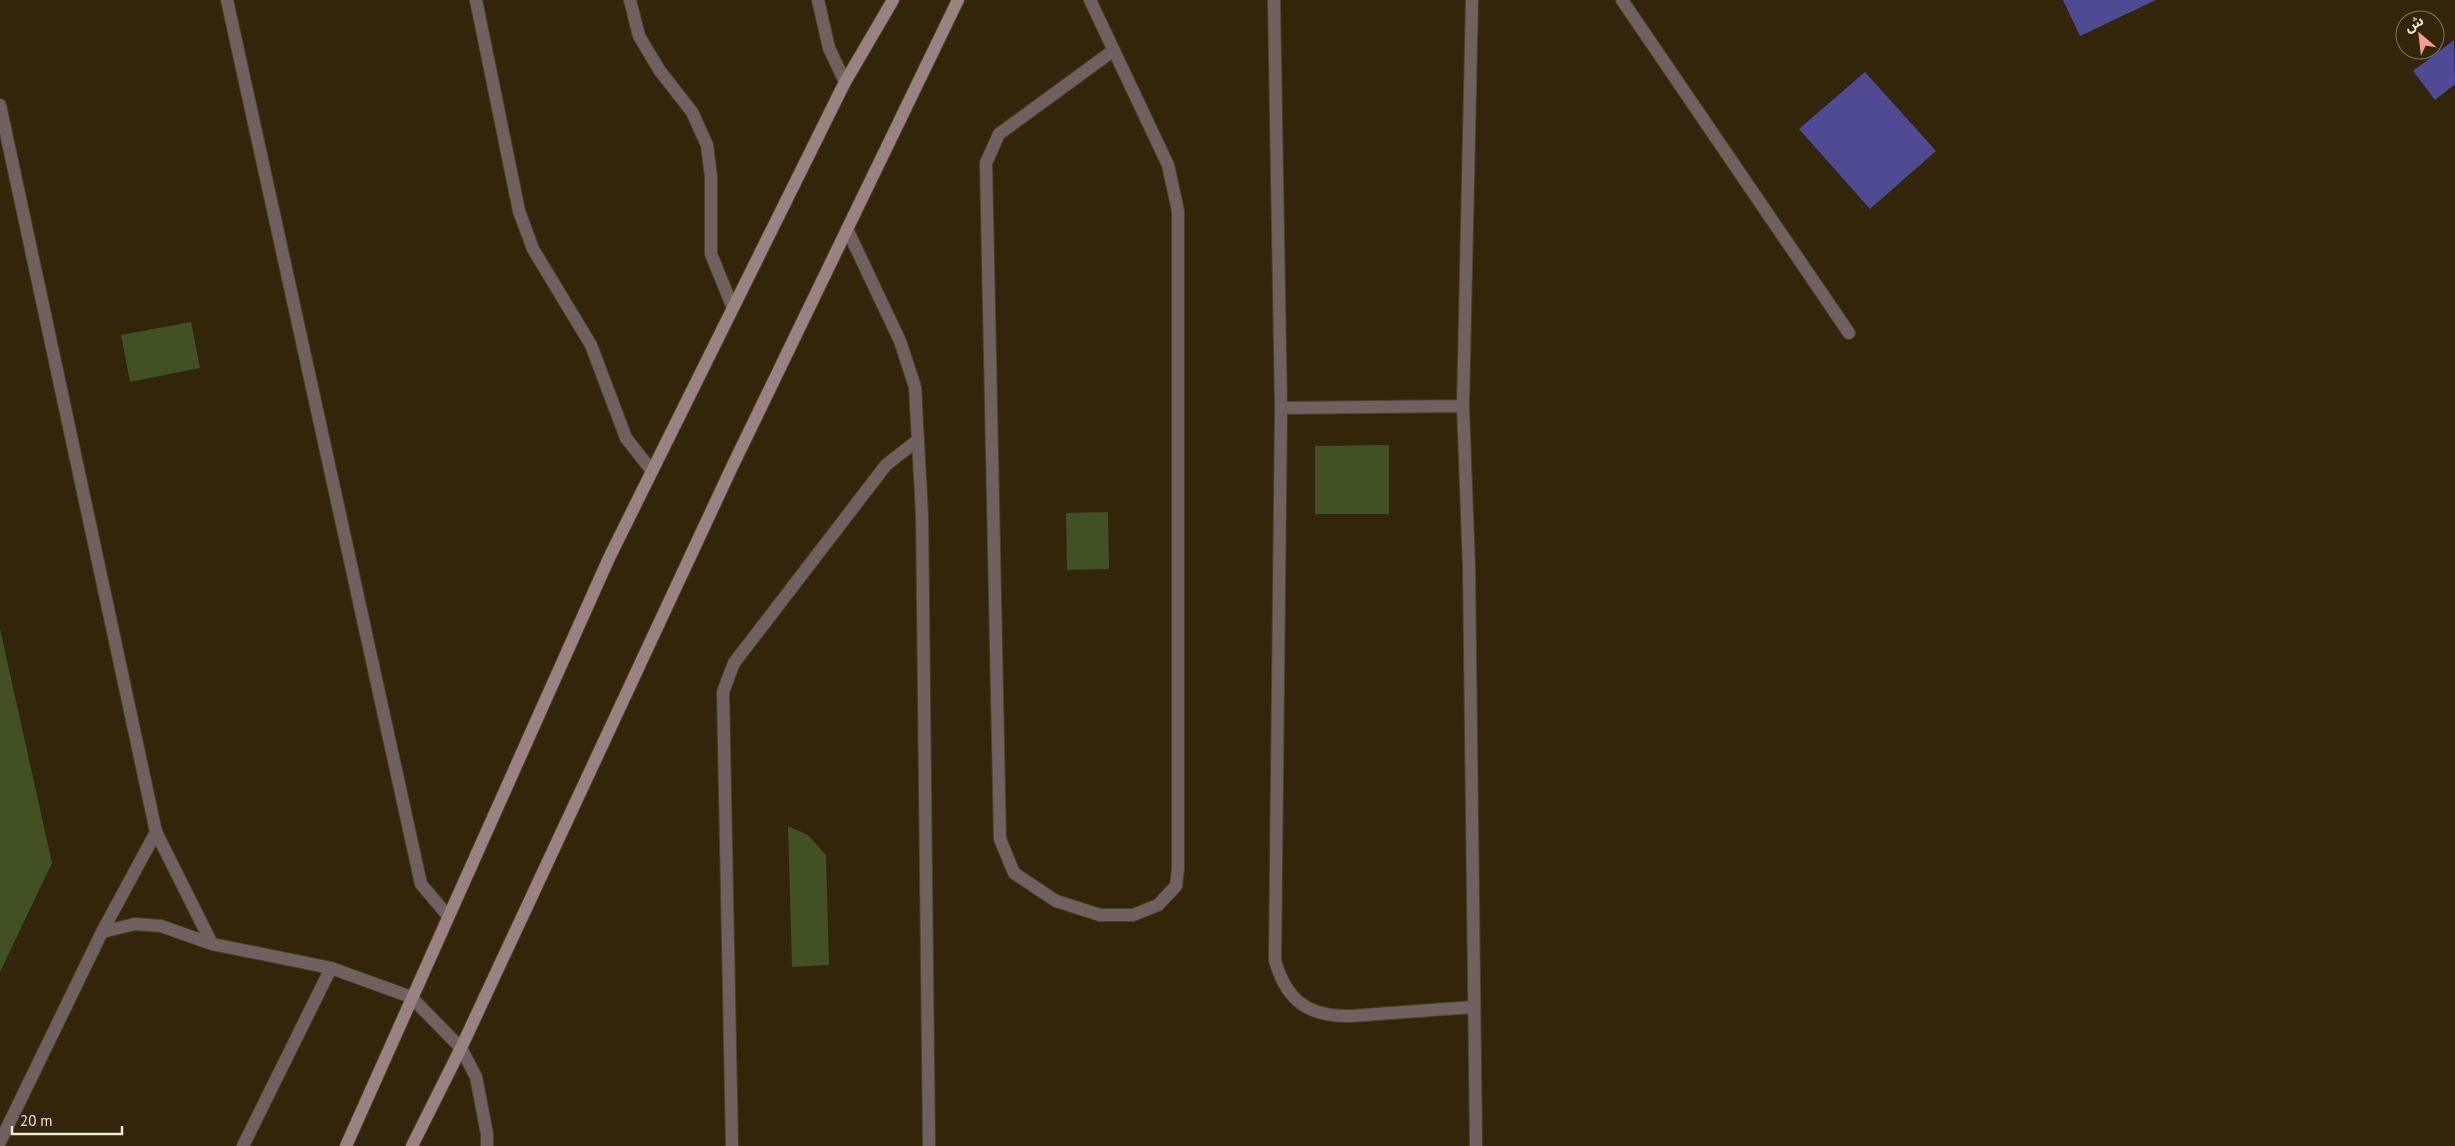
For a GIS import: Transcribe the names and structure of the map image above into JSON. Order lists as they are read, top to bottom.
{
  "scale_bar": "20 m",
  "north": "top left"
}
